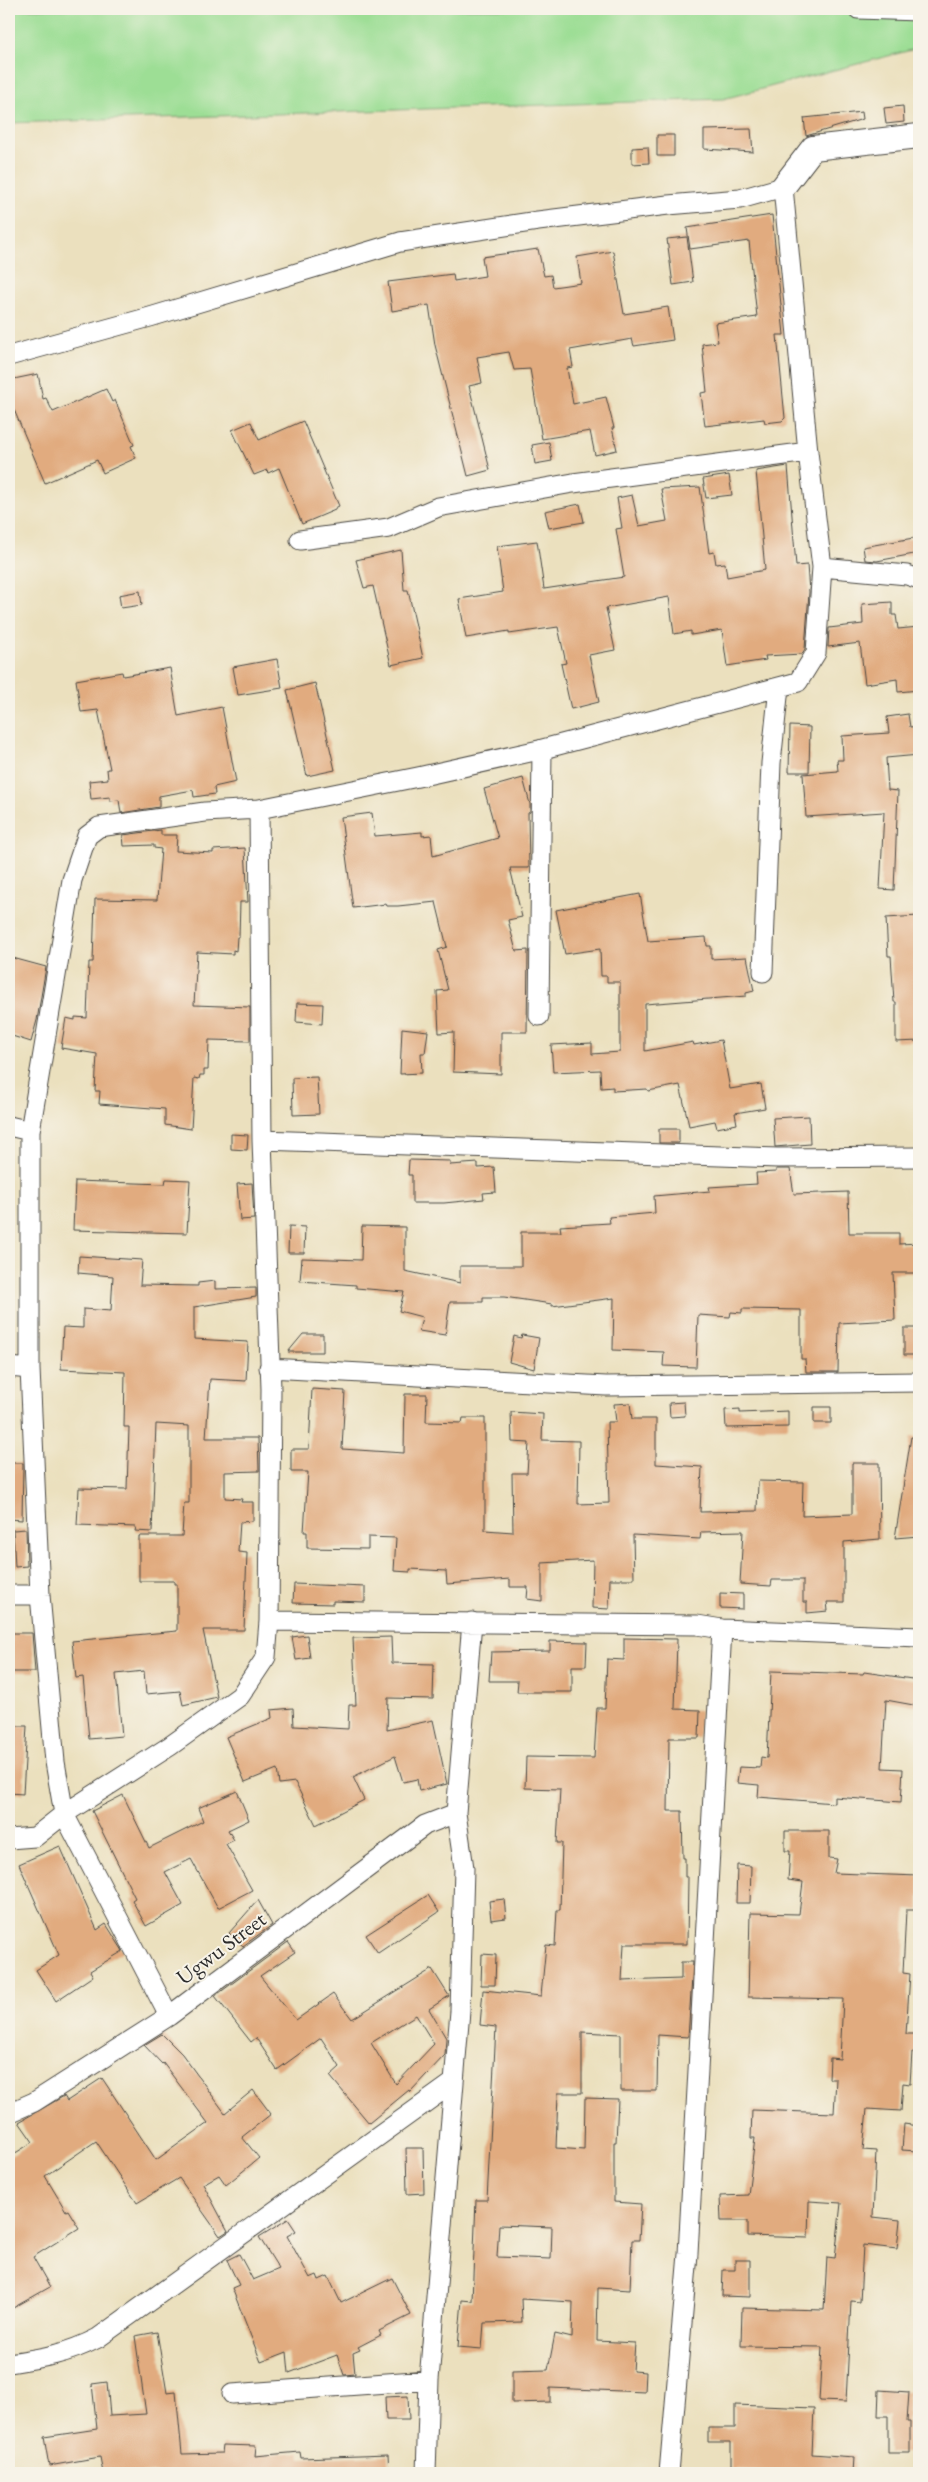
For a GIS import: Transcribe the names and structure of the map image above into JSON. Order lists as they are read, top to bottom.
{
  "streets": {
    "street": ["Ugwu Street"]
  }
}
